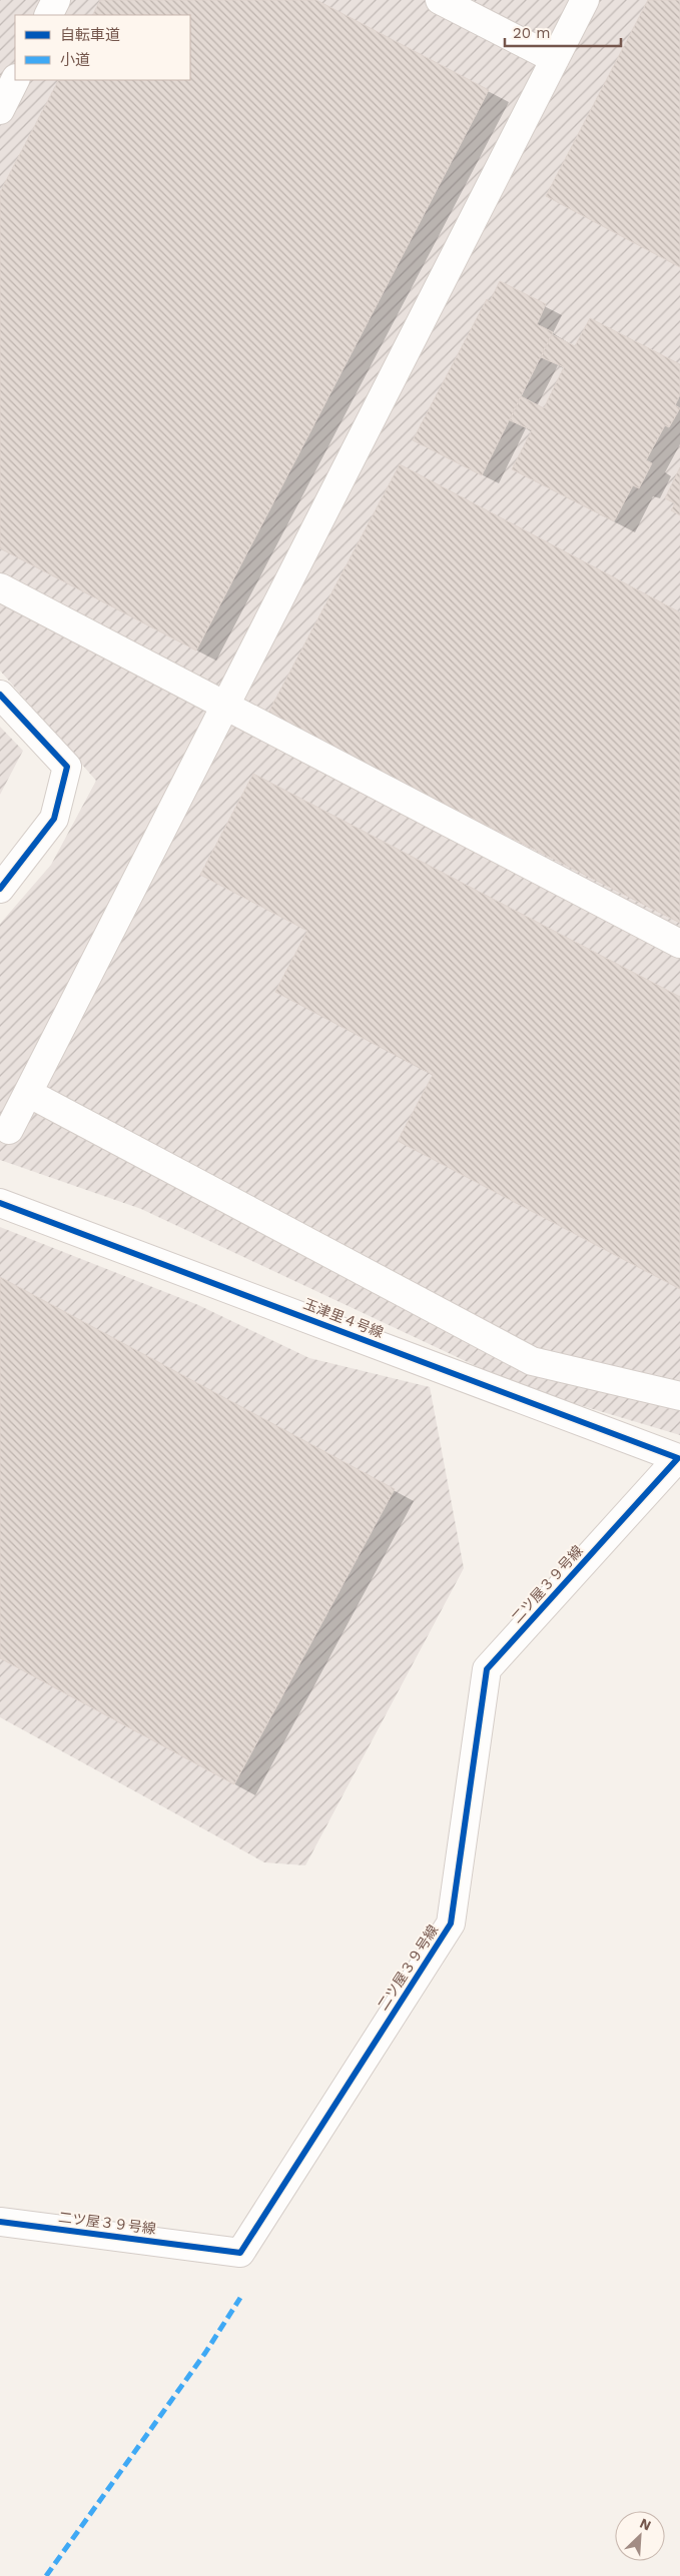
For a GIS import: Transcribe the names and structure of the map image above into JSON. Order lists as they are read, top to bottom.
{
  "streets": {
    "street": ["玉津里４号線", "二ツ屋３９号線"]
  },
  "crossings": [
    ["玉津里４号線", "二ツ屋３９号線"]
  ],
  "legend": ["自転車道", "小道"],
  "scale_bar": "20 m",
  "north": "top right"
}
